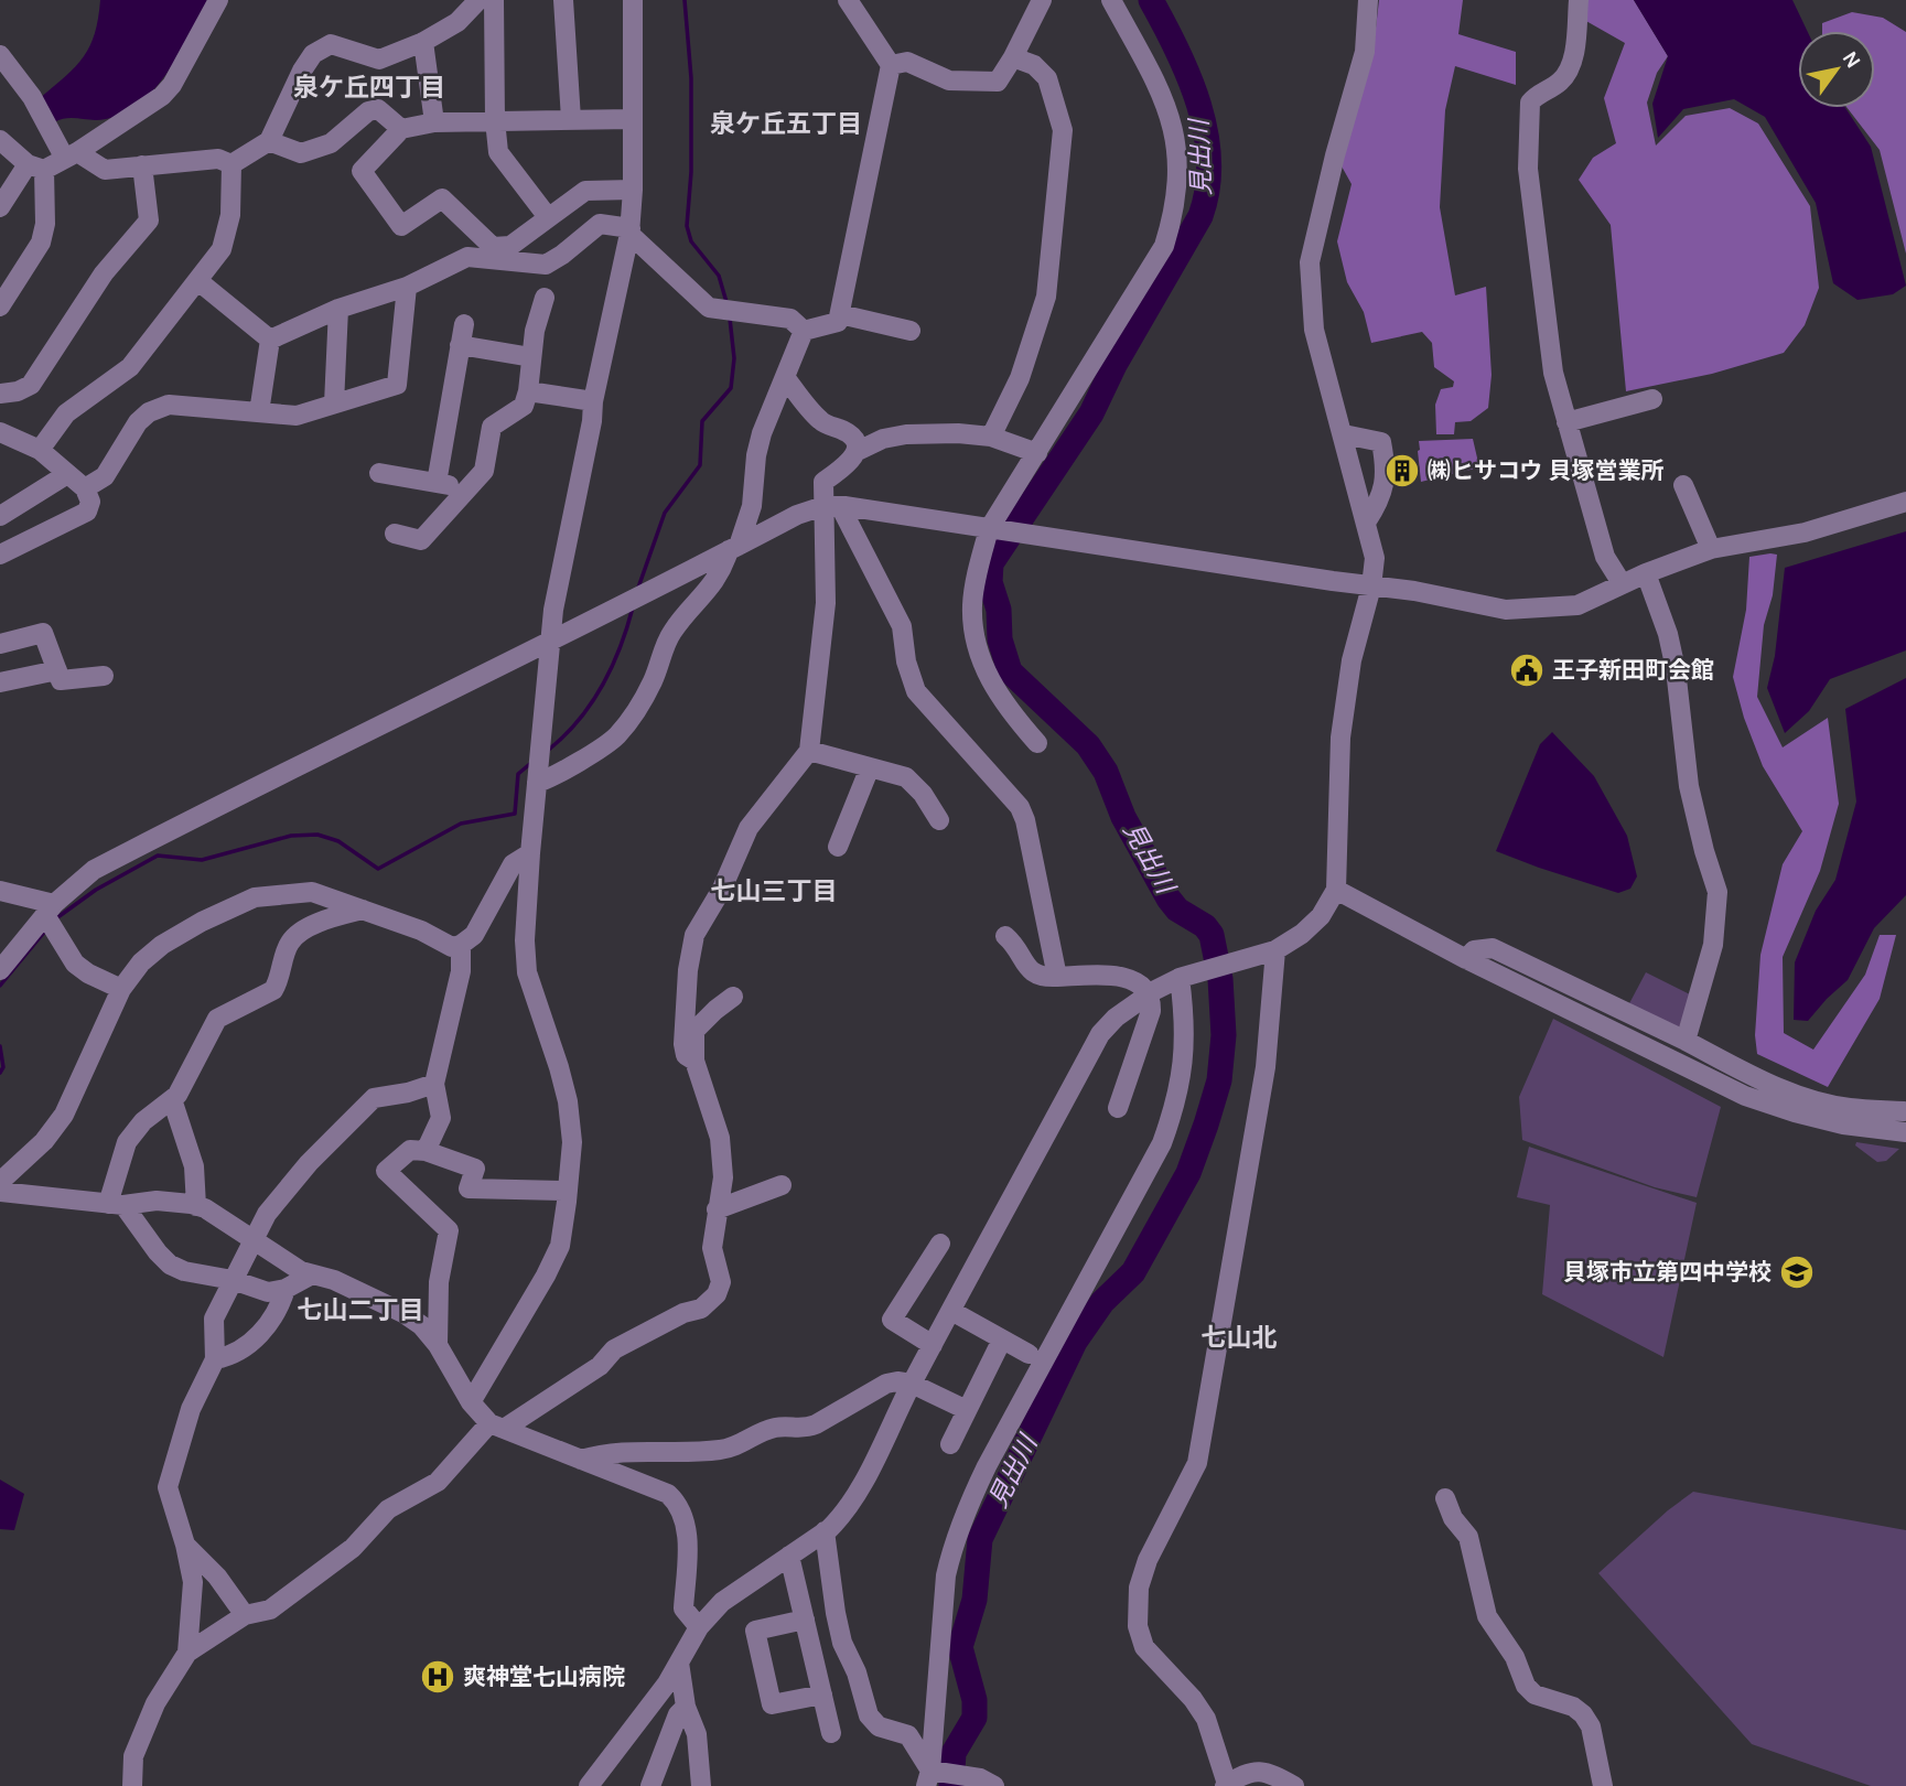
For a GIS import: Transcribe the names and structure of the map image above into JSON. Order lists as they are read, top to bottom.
{
  "districts": [
    "泉ケ丘四丁目",
    "泉ケ丘五丁目",
    "七山三丁目",
    "七山二丁目",
    "七山北"
  ],
  "water": ["見出川"],
  "places": {
    "building": ["㈱ヒサコウ 貝塚営業所"],
    "public building": ["王子新田町会館"],
    "school or university": ["貝塚市立第四中学校"],
    "hospital": ["爽神堂七山病院"]
  },
  "north": "top right"
}
